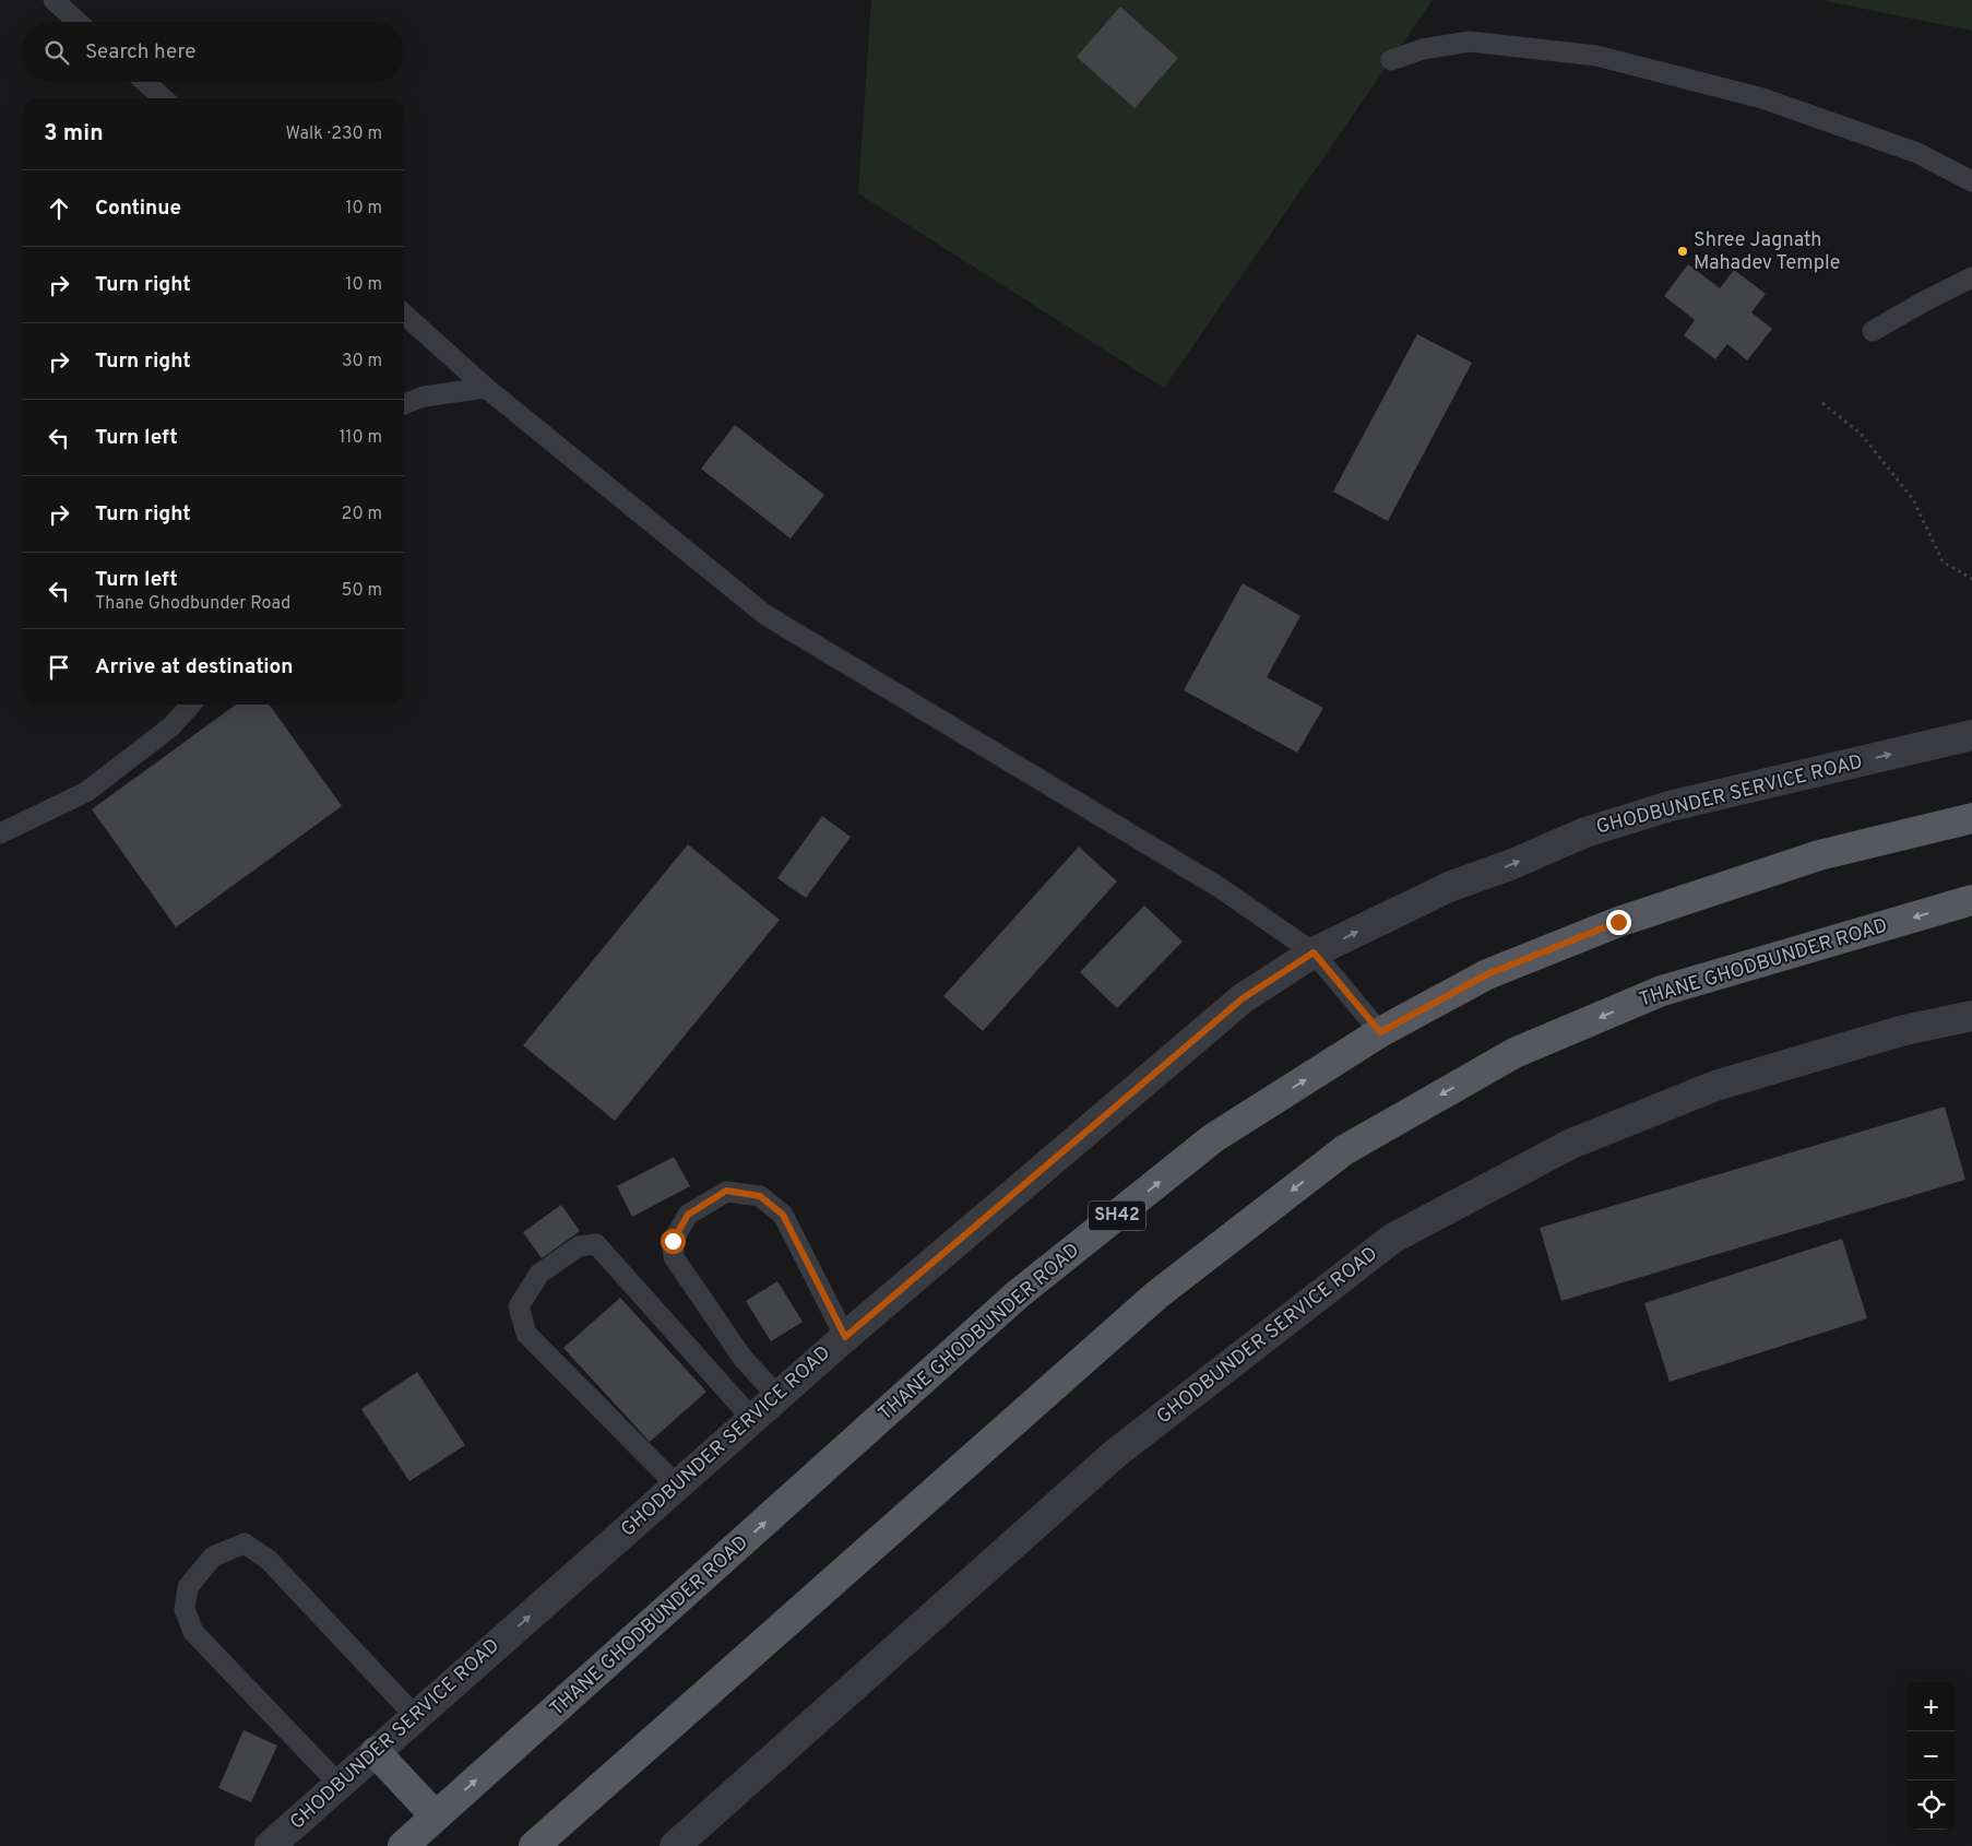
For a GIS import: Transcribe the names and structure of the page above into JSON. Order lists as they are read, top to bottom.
{
  "streets": {
    "main road": ["THANE GHODBUNDER ROAD", "SH42"],
    "street": ["GHODBUNDER SERVICE ROAD"]
  },
  "places": ["Shree Jagnath Mahadev Temple"],
  "page": {
    "search": "Search here",
    "heading": ["3 min", "Walk · 230 m"],
    "list": [
      ["Continue", "10 m"],
      ["Turn right", "10 m"],
      ["Turn right", "30 m"],
      ["Turn left", "110 m"],
      ["Turn right", "20 m"],
      ["Turn left", "Thane Ghodbunder Road", "50 m"],
      "Arrive at destination"
    ],
    "map_buttons": ["+", "−"]
  }
}
